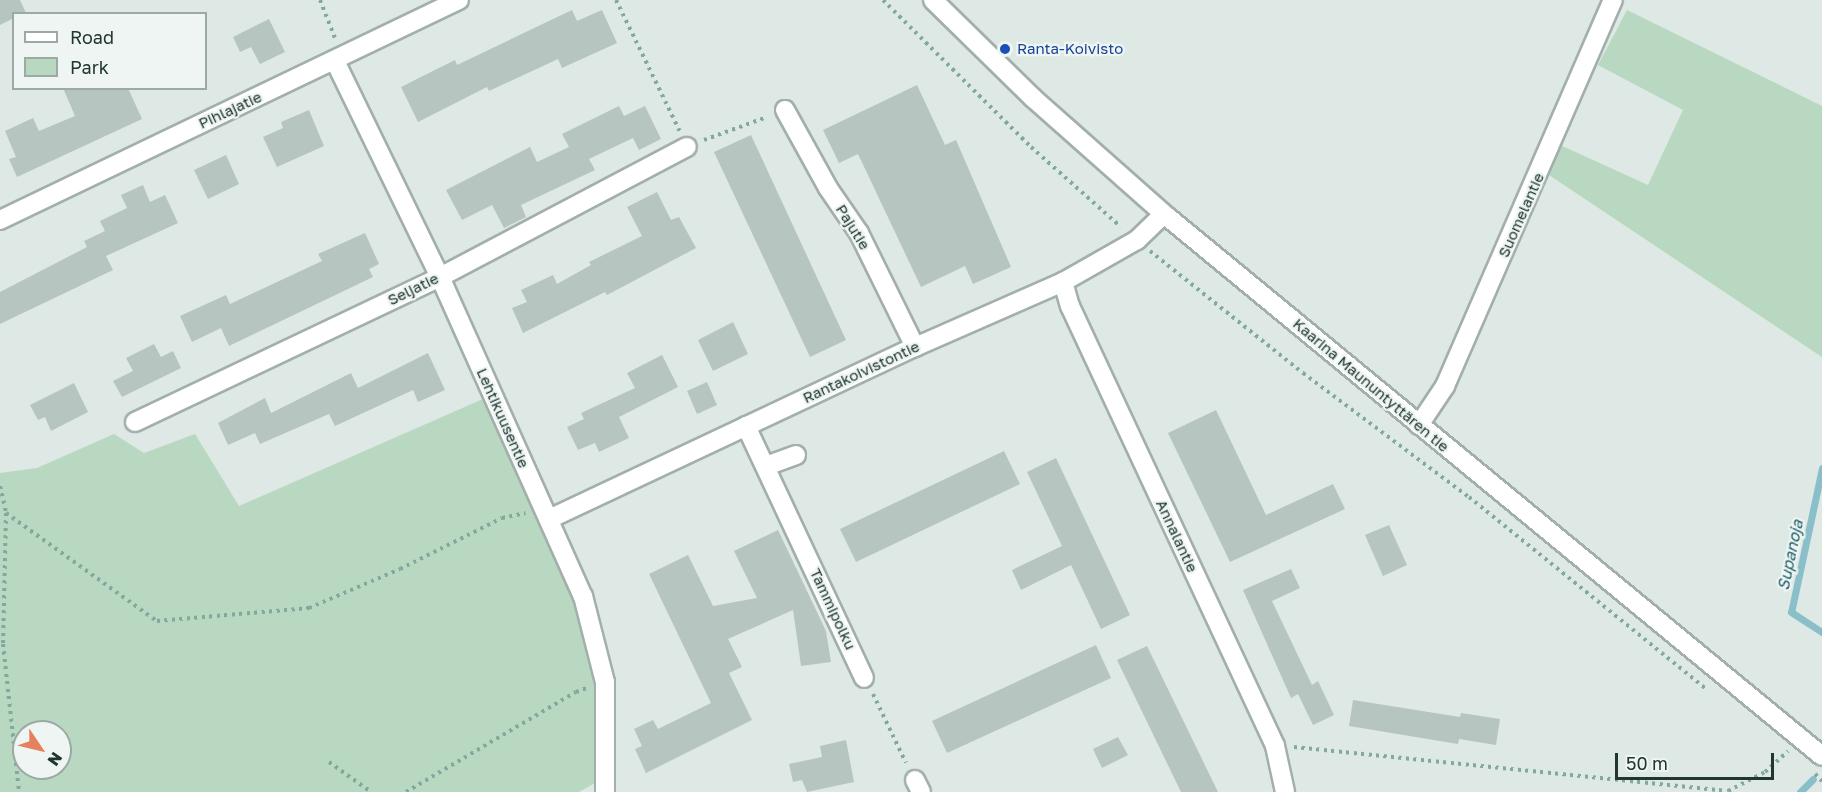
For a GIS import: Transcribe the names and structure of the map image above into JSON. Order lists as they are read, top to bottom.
{
  "streets": {
    "street": [
      "Pihlajatie",
      "Suomelantie",
      "Pajutie",
      "Seljatie",
      "Rantakoivistontie",
      "Kaarina Maununtyttären tie",
      "Lehtikuusentie",
      "Annalantie",
      "Tammipolku"
    ]
  },
  "crossings": [
    ["Pihlajatie", "Lehtikuusentie"],
    ["Suomelantie", "Kaarina Maununtyttären tie"],
    ["Pajutie", "Rantakoivistontie"],
    ["Seljatie", "Lehtikuusentie"],
    ["Rantakoivistontie", "Kaarina Maununtyttären tie"],
    ["Rantakoivistontie", "Lehtikuusentie"],
    ["Rantakoivistontie", "Annalantie"],
    ["Rantakoivistontie", "Tammipolku"]
  ],
  "water": ["Supanoja"],
  "places": ["Ranta-Koivisto"],
  "legend": ["Road", "Park"],
  "scale_bar": "50 m",
  "north": "bottom right"
}
